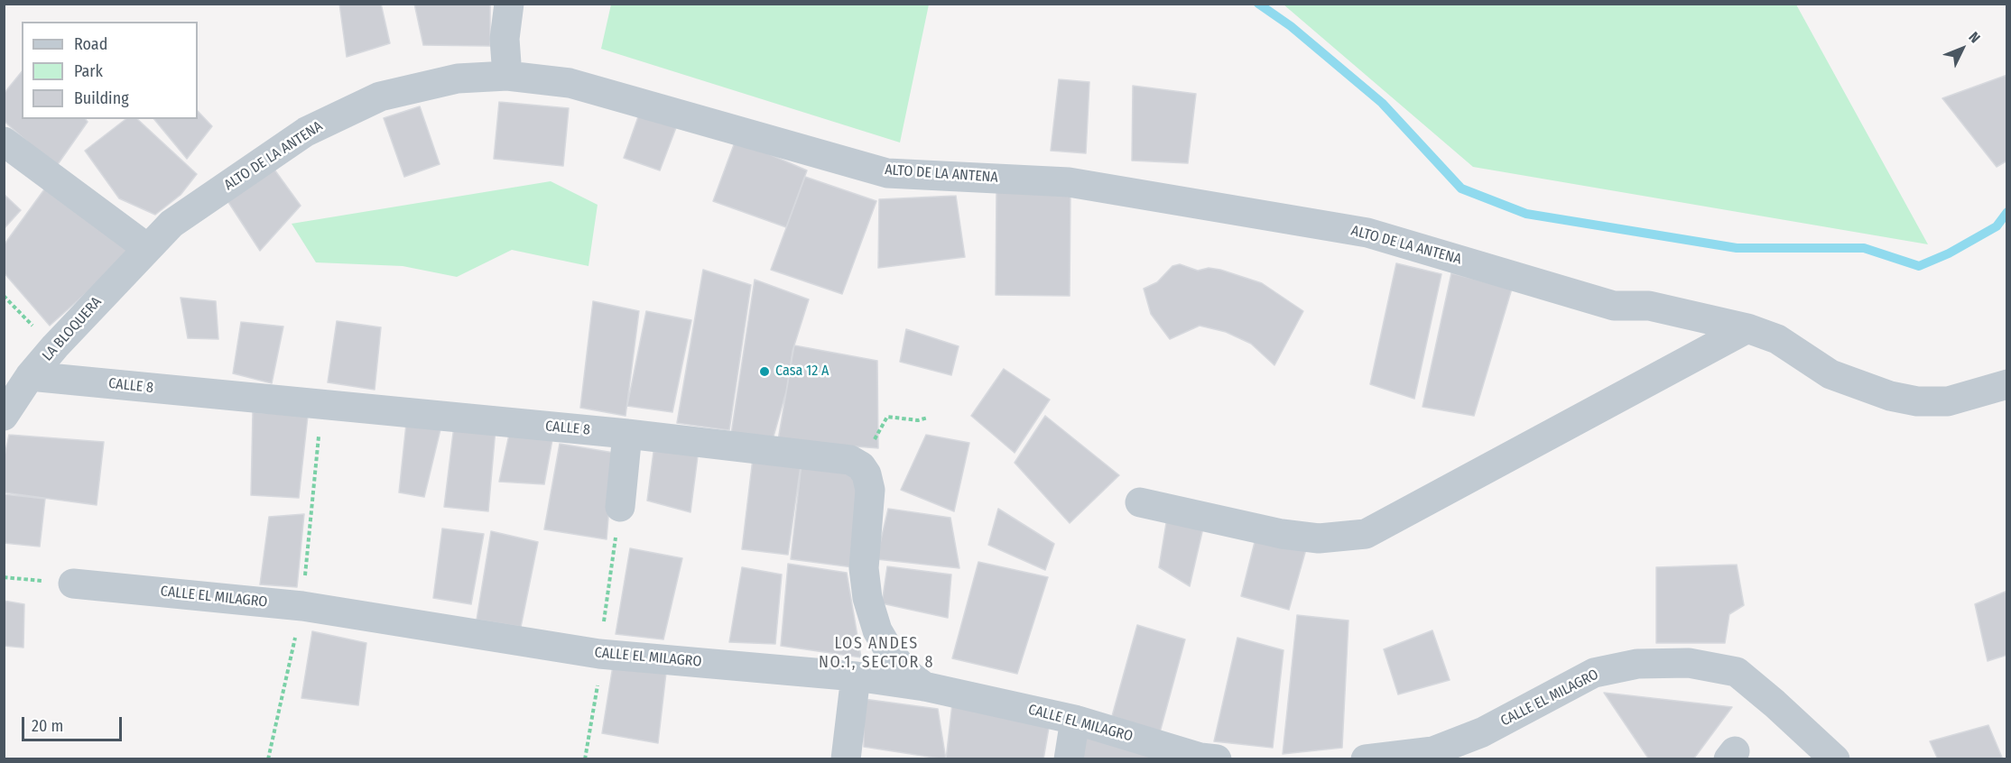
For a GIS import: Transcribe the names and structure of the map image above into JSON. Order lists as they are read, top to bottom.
{
  "streets": {
    "street": [
      "ALTO DE LA ANTENA",
      "LA BLOQUERA",
      "CALLE 8",
      "CALLE EL MILAGRO"
    ]
  },
  "crossings": [
    ["ALTO DE LA ANTENA", "LA BLOQUERA"],
    ["LA BLOQUERA", "CALLE 8"]
  ],
  "districts": ["LOS ANDES NO.1, SECTOR 8"],
  "places": ["Casa 12 A"],
  "legend": ["Road", "Park", "Building"],
  "scale_bar": "20 m",
  "north": "top right"
}
